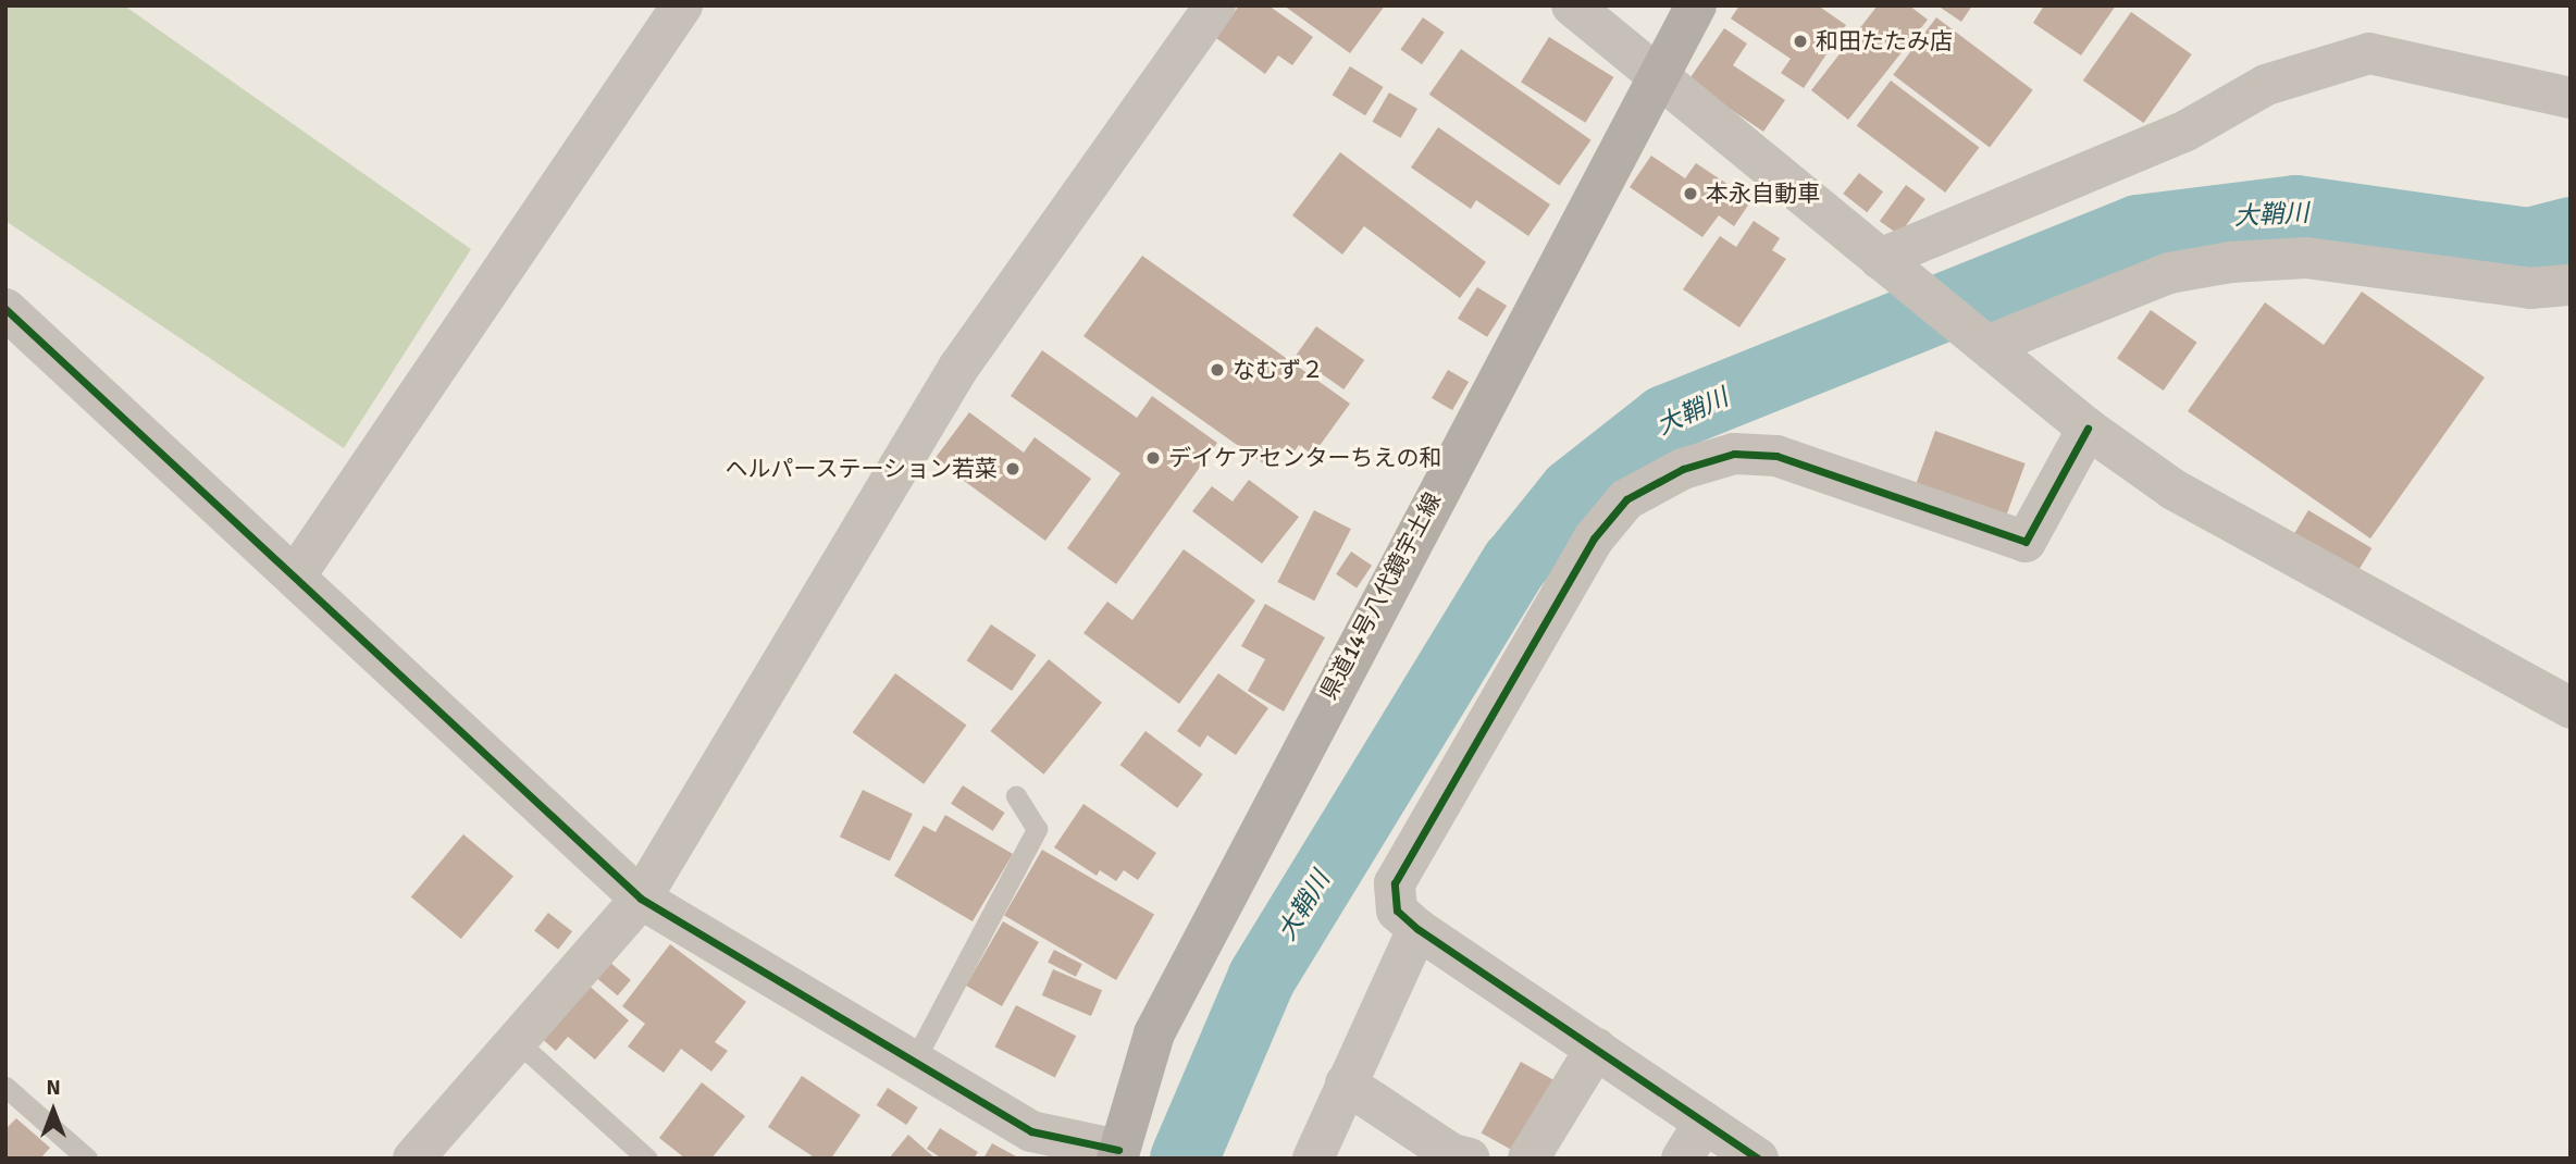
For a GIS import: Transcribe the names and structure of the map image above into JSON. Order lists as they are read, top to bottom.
{
  "streets": {
    "main road": ["県道14号八代鏡宇土線"]
  },
  "water": ["大鞘川"],
  "places": [
    "和田たたみ店",
    "本永自動車",
    "なむず２",
    "デイケアセンターちえの和",
    "ヘルパーステーション若菜"
  ],
  "north": "top"
}
